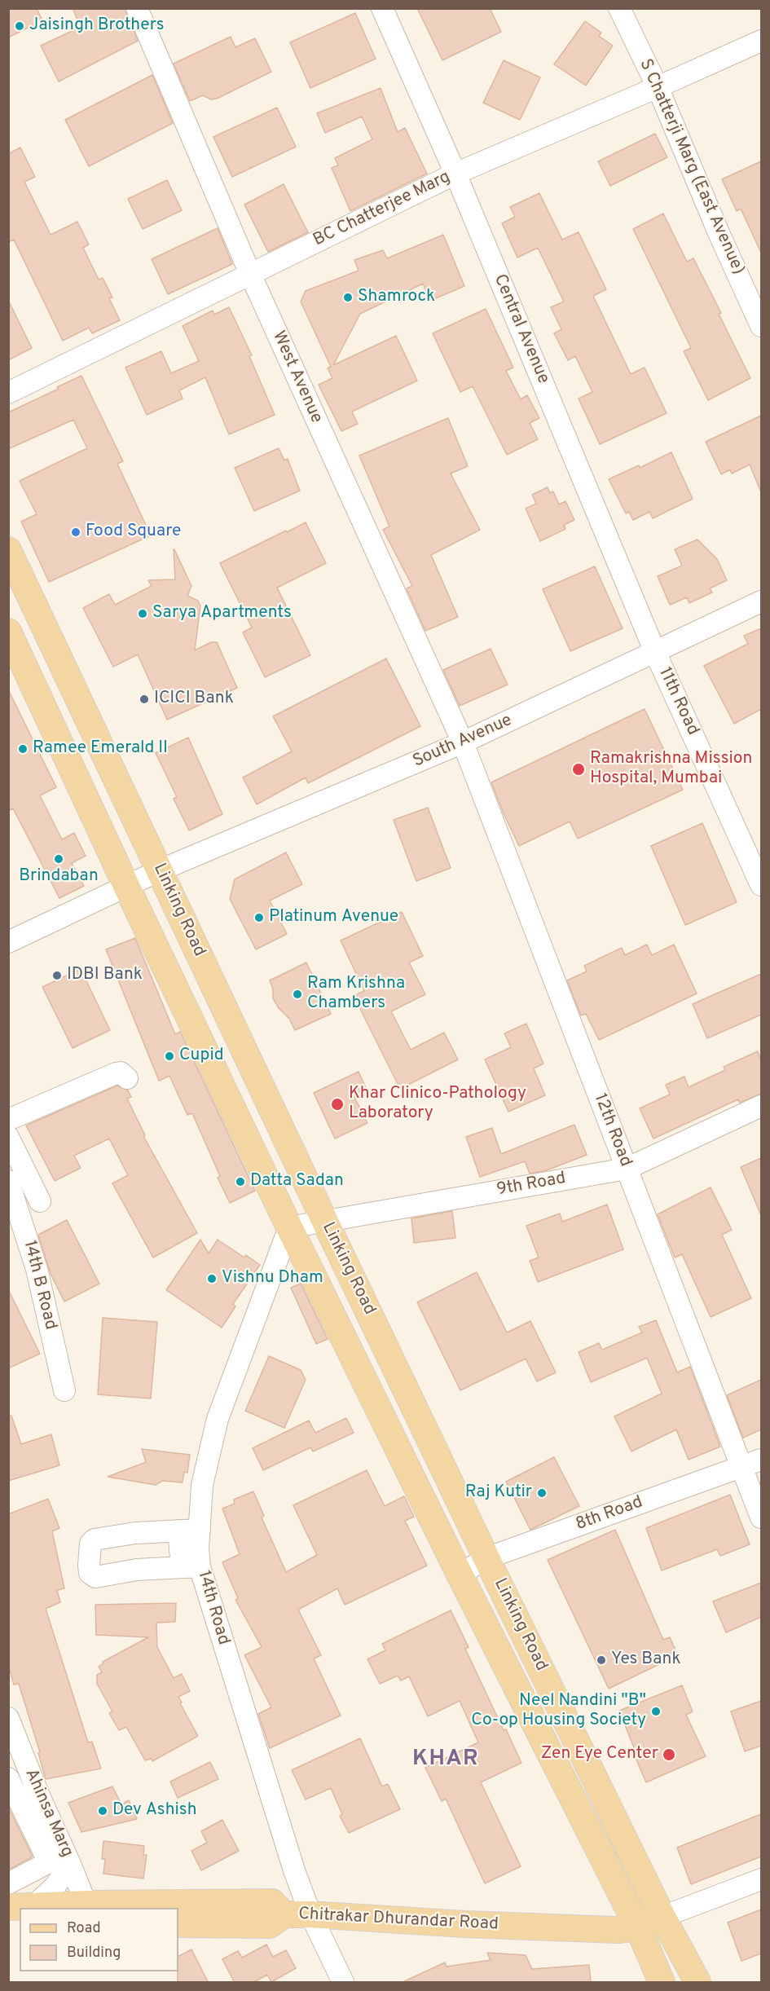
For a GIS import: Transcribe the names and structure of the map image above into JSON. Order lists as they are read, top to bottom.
{
  "streets": {
    "main road": ["Linking Road", "Chitrakar Dhurandar Road"],
    "street": [
      "S Chatterji Marg (East Avenue)",
      "BC Chatterjee Marg",
      "Central Avenue",
      "West Avenue",
      "11th Road",
      "South Avenue",
      "12th Road",
      "9th Road",
      "14th B Road",
      "8th Road",
      "14th Road",
      "Ahinsa Marg"
    ]
  },
  "crossings": [
    ["S Chatterji Marg (East Avenue)", "BC Chatterjee Marg"],
    ["BC Chatterjee Marg", "Central Avenue"],
    ["BC Chatterjee Marg", "West Avenue"],
    ["Central Avenue", "11th Road"],
    ["Central Avenue", "South Avenue"],
    ["West Avenue", "South Avenue"],
    ["West Avenue", "12th Road"],
    ["11th Road", "South Avenue"],
    ["South Avenue", "Linking Road"],
    ["South Avenue", "12th Road"],
    ["Linking Road", "9th Road"],
    ["Linking Road", "8th Road"],
    ["Linking Road", "14th Road"],
    ["Linking Road", "Chitrakar Dhurandar Road"],
    ["12th Road", "9th Road"],
    ["12th Road", "8th Road"],
    ["9th Road", "14th Road"],
    ["14th Road", "Chitrakar Dhurandar Road"],
    ["Ahinsa Marg", "Chitrakar Dhurandar Road"]
  ],
  "districts": ["KHAR"],
  "places": [
    "Jaisingh Brothers",
    "Shamrock",
    "Food Square",
    "Sarya Apartments",
    "ICICI Bank",
    "Ramee Emerald II",
    "Ramakrishna Mission Hospital, Mumbai",
    "Brindaban",
    "Platinum Avenue",
    "IDBI Bank",
    "Ram Krishna Chambers",
    "Cupid",
    "Khar Clinico-Pathology Laboratory",
    "Datta Sadan",
    "Vishnu Dham",
    "Raj Kutir",
    "Yes Bank",
    "Neel Nandini \"B\" Co-op Housing Society",
    "Zen Eye Center",
    "Dev Ashish"
  ],
  "legend": ["Road", "Building"]
}
